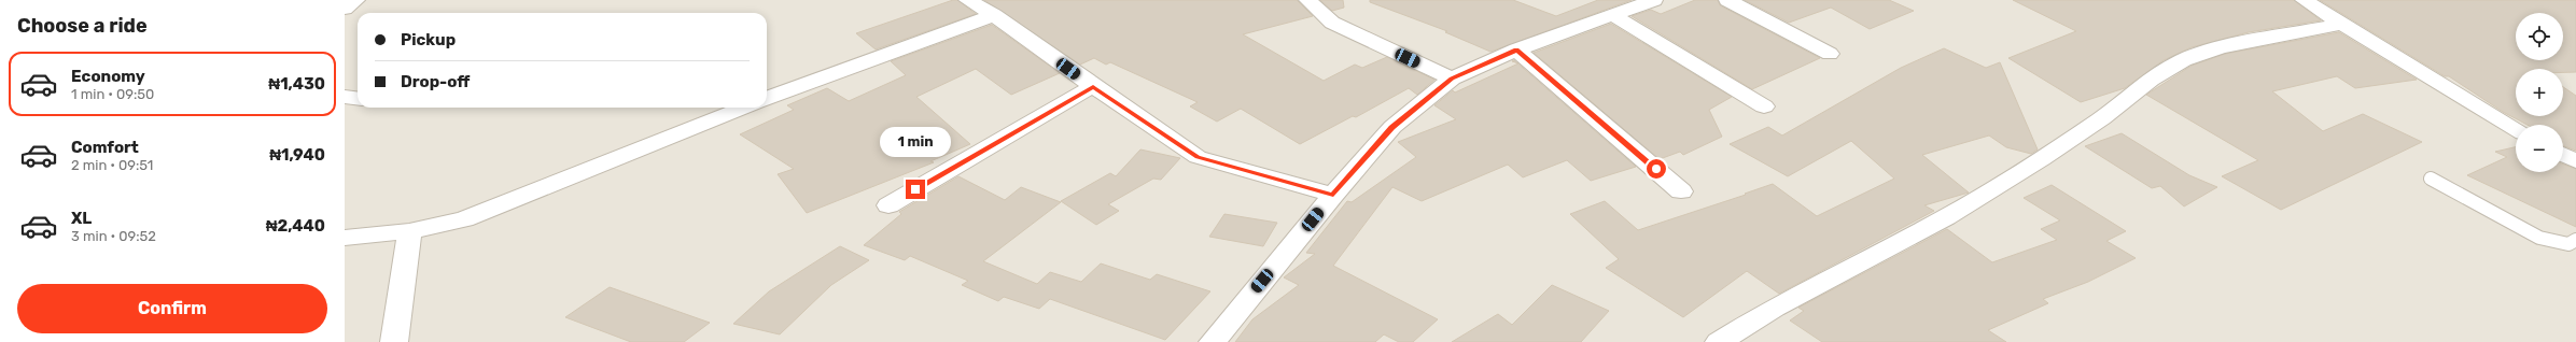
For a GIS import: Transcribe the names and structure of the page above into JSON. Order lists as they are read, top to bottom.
{
  "page": {
    "heading": "Choose a ride",
    "map_buttons": ["+", "−"],
    "banner": ["Pickup", "Drop-off"],
    "list": [
      {
        "name": "Economy",
        "note": "1 min · 09:50",
        "value": "₦1,430"
      },
      {
        "name": "Comfort",
        "note": "2 min · 09:51",
        "value": "₦1,940"
      },
      {
        "name": "XL",
        "note": "3 min · 09:52",
        "value": "₦2,440"
      }
    ],
    "bubble": "1 min",
    "buttons": "Confirm"
  }
}
